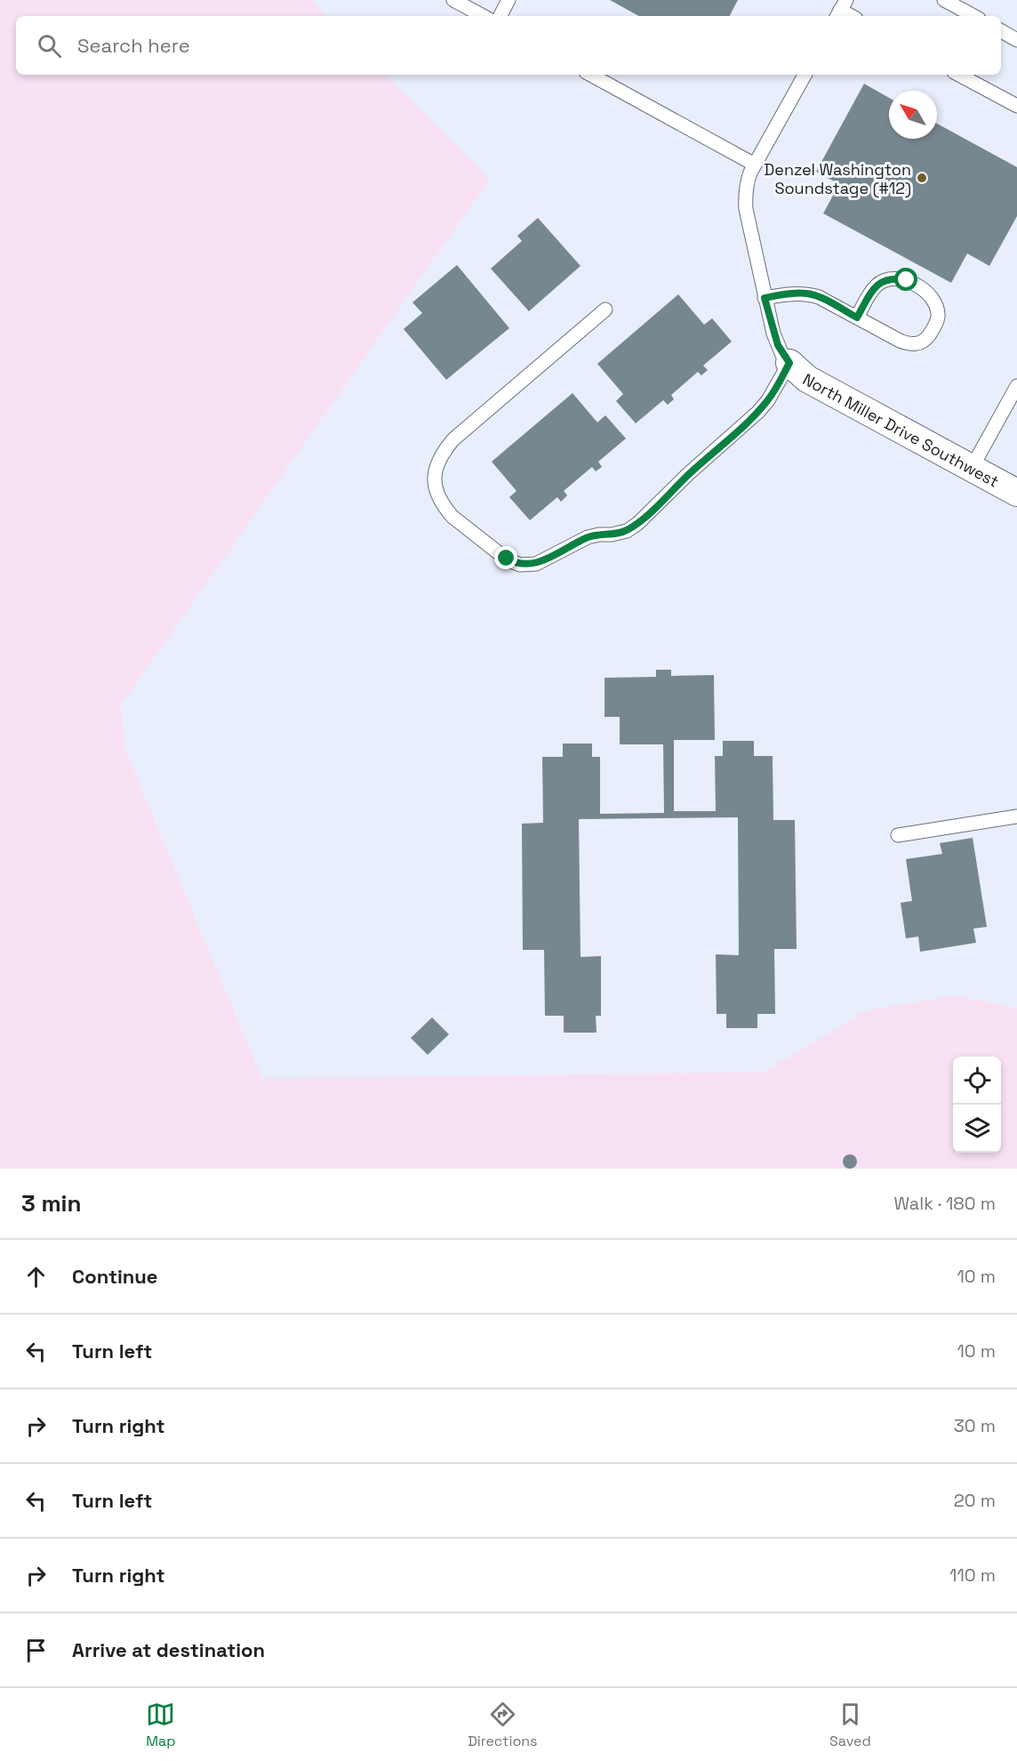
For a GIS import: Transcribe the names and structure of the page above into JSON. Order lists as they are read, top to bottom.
{
  "streets": {
    "street": ["North Miller Drive Southwest"]
  },
  "places": ["Denzel Washington Soundstage (#12)"],
  "north": "top left",
  "page": {
    "search": "Search here",
    "heading": ["3 min", "Walk · 180 m"],
    "list": [
      ["Continue", "10 m"],
      ["Turn left", "10 m"],
      ["Turn right", "30 m"],
      ["Turn left", "20 m"],
      ["Turn right", "110 m"],
      "Arrive at destination"
    ],
    "nav": ["Map", "Directions", "Saved"]
  }
}
